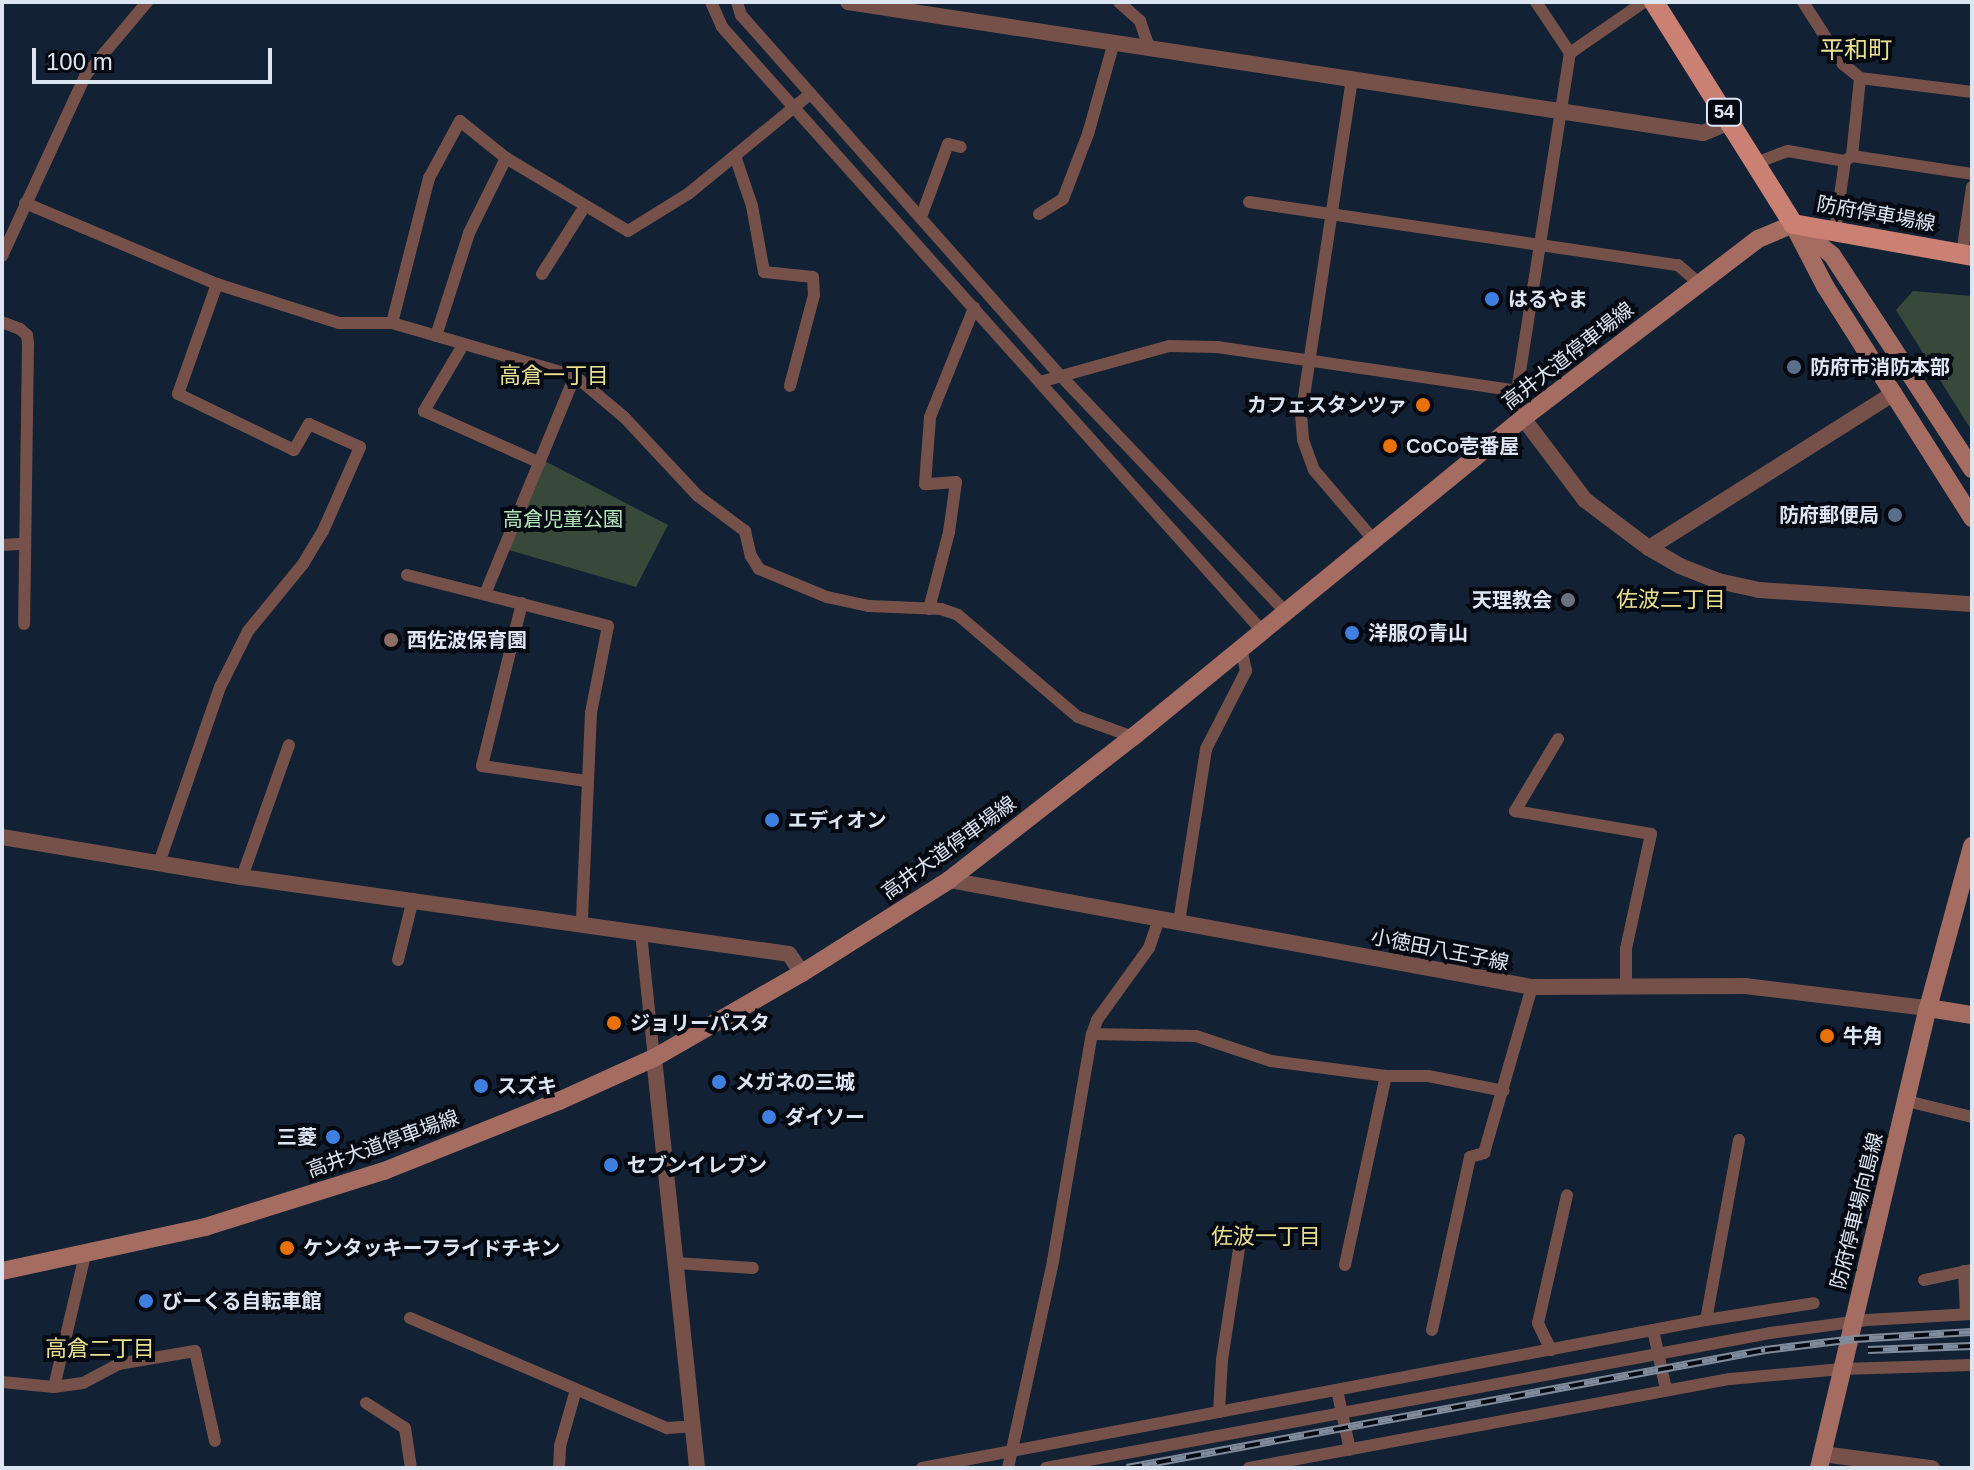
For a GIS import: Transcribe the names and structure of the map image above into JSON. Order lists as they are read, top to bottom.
{
  "streets": {
    "main road": [
      "54",
      "防府停車場線",
      "高井大道停車場線",
      "防府停車場向島線"
    ],
    "street": ["小徳田八王子線"]
  },
  "crossings": [
    ["防府停車場線", "高井大道停車場線"],
    ["高井大道停車場線", "小徳田八王子線"],
    ["小徳田八王子線", "防府停車場向島線"]
  ],
  "districts": [
    "平和町",
    "高倉一丁目",
    "佐波二丁目",
    "佐波一丁目",
    "高倉二丁目"
  ],
  "parks": ["高倉児童公園"],
  "places": [
    "はるやま",
    "防府市消防本部",
    "カフェスタンツァ",
    "CoCo壱番屋",
    "防府郵便局",
    "天理教会",
    "洋服の青山",
    "西佐波保育園",
    "エディオン",
    "ジョリーパスタ",
    "牛角",
    "メガネの三城",
    "スズキ",
    "ダイソー",
    "三菱",
    "セブンイレブン",
    "ケンタッキーフライドチキン",
    "びーくる自転車館"
  ],
  "scale_bar": "100 m"
}
